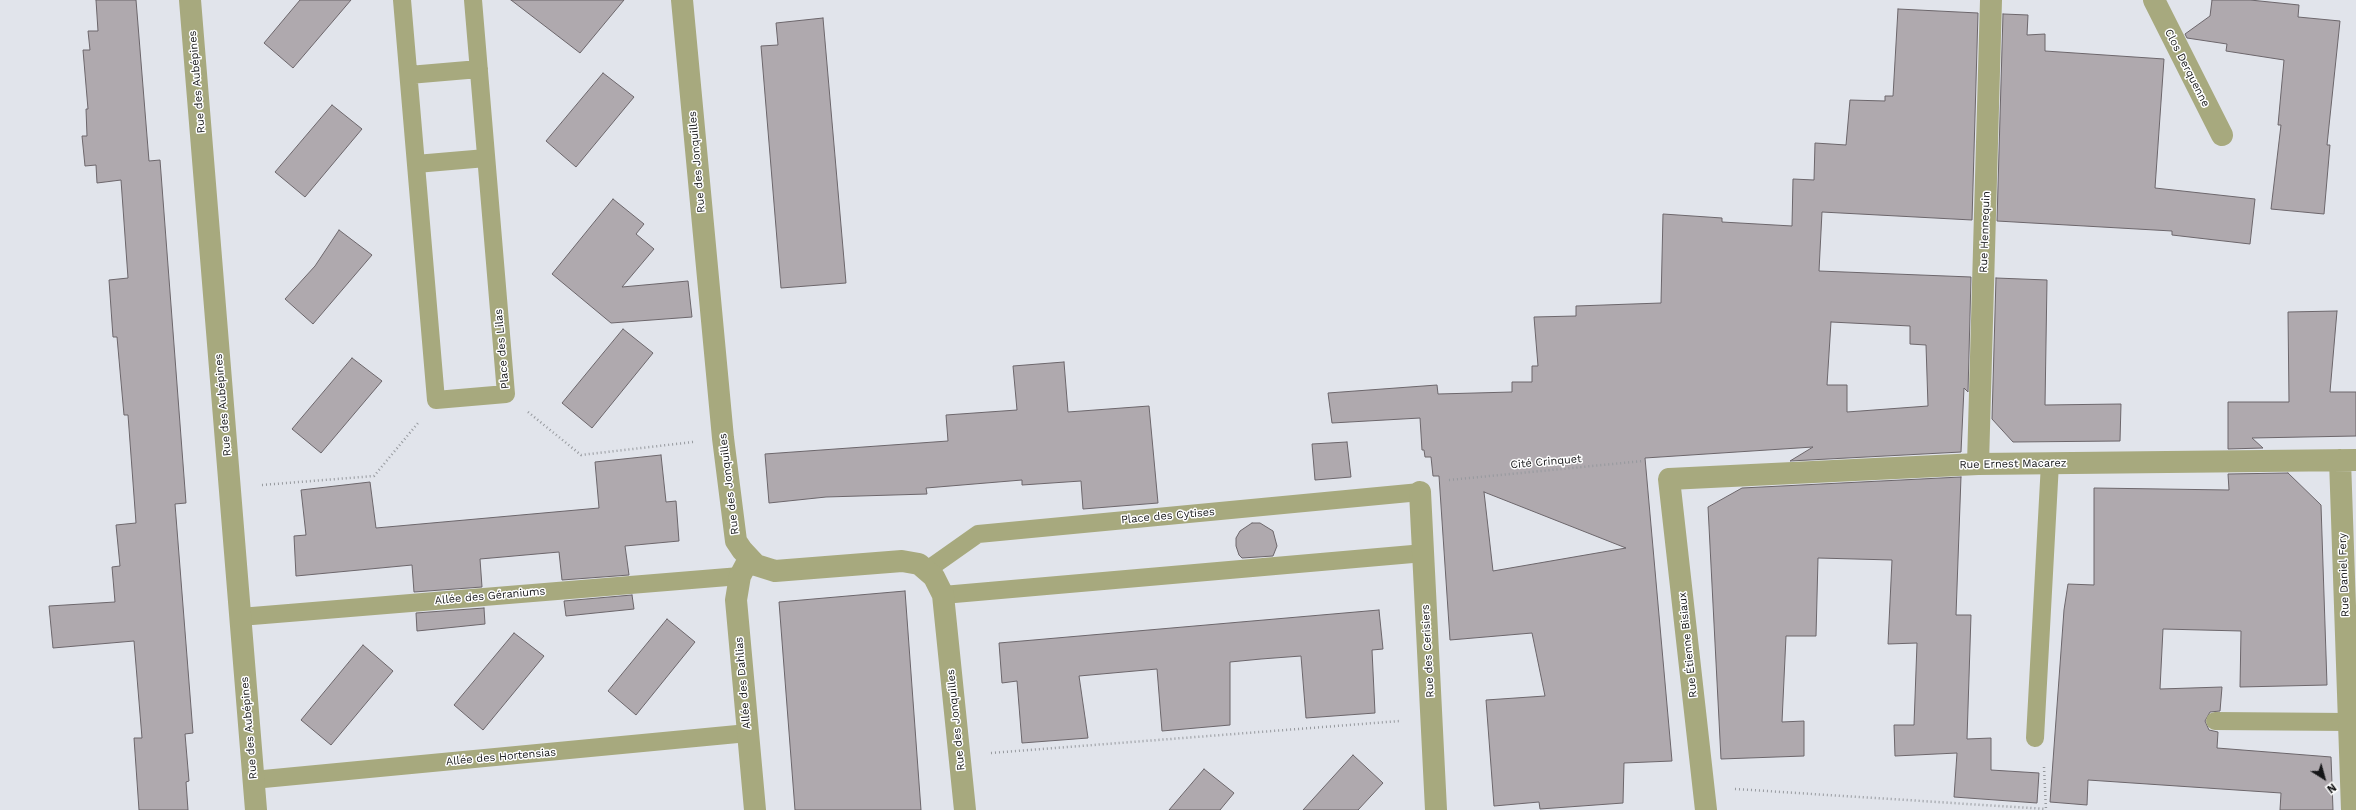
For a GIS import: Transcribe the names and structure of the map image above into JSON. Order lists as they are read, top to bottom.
{
  "streets": {
    "street": [
      "Clos Derquenne",
      "Rue des Aubépines",
      "Rue des Jonquilles",
      "Rue Hennequin",
      "Rue Ernest Macarez",
      "Rue Daniel Fery",
      "Rue Étienne Bisiaux",
      "Rue des Cerisiers",
      "Allée des Dahlias"
    ],
    "lane": [
      "Place des Lilas",
      "Place des Cytises",
      "Allée des Géraniums",
      "Allée des Hortensias"
    ],
    "path": ["Cité Crinquet"]
  },
  "crossings": [
    ["Rue des Aubépines", "Allée des Géraniums"],
    ["Rue des Aubépines", "Allée des Hortensias"],
    ["Rue des Jonquilles", "Place des Cytises"],
    ["Rue des Jonquilles", "Allée des Géraniums"],
    ["Rue des Jonquilles", "Allée des Dahlias"],
    ["Rue Hennequin", "Rue Ernest Macarez"],
    ["Cité Crinquet", "Rue Ernest Macarez"],
    ["Cité Crinquet", "Place des Cytises"],
    ["Cité Crinquet", "Rue Étienne Bisiaux"],
    ["Cité Crinquet", "Rue des Cerisiers"],
    ["Rue Ernest Macarez", "Rue Daniel Fery"],
    ["Rue Ernest Macarez", "Rue Étienne Bisiaux"],
    ["Place des Cytises", "Rue des Cerisiers"],
    ["Allée des Géraniums", "Allée des Dahlias"],
    ["Allée des Dahlias", "Allée des Hortensias"]
  ],
  "north": "bottom right"
}
